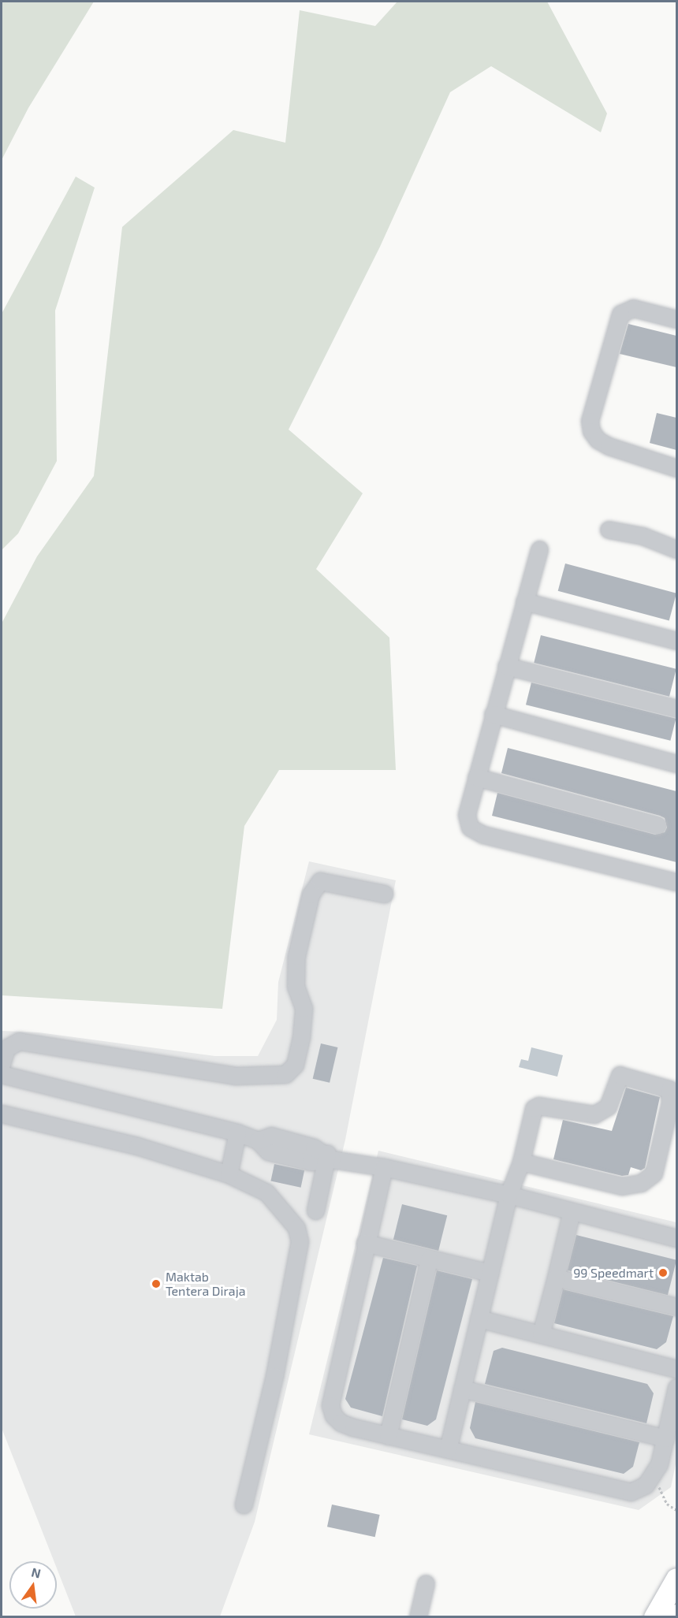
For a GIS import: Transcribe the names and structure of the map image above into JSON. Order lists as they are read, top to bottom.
{
  "places": ["99 Speedmart", "Maktab Tentera Diraja"],
  "north": "top"
}
